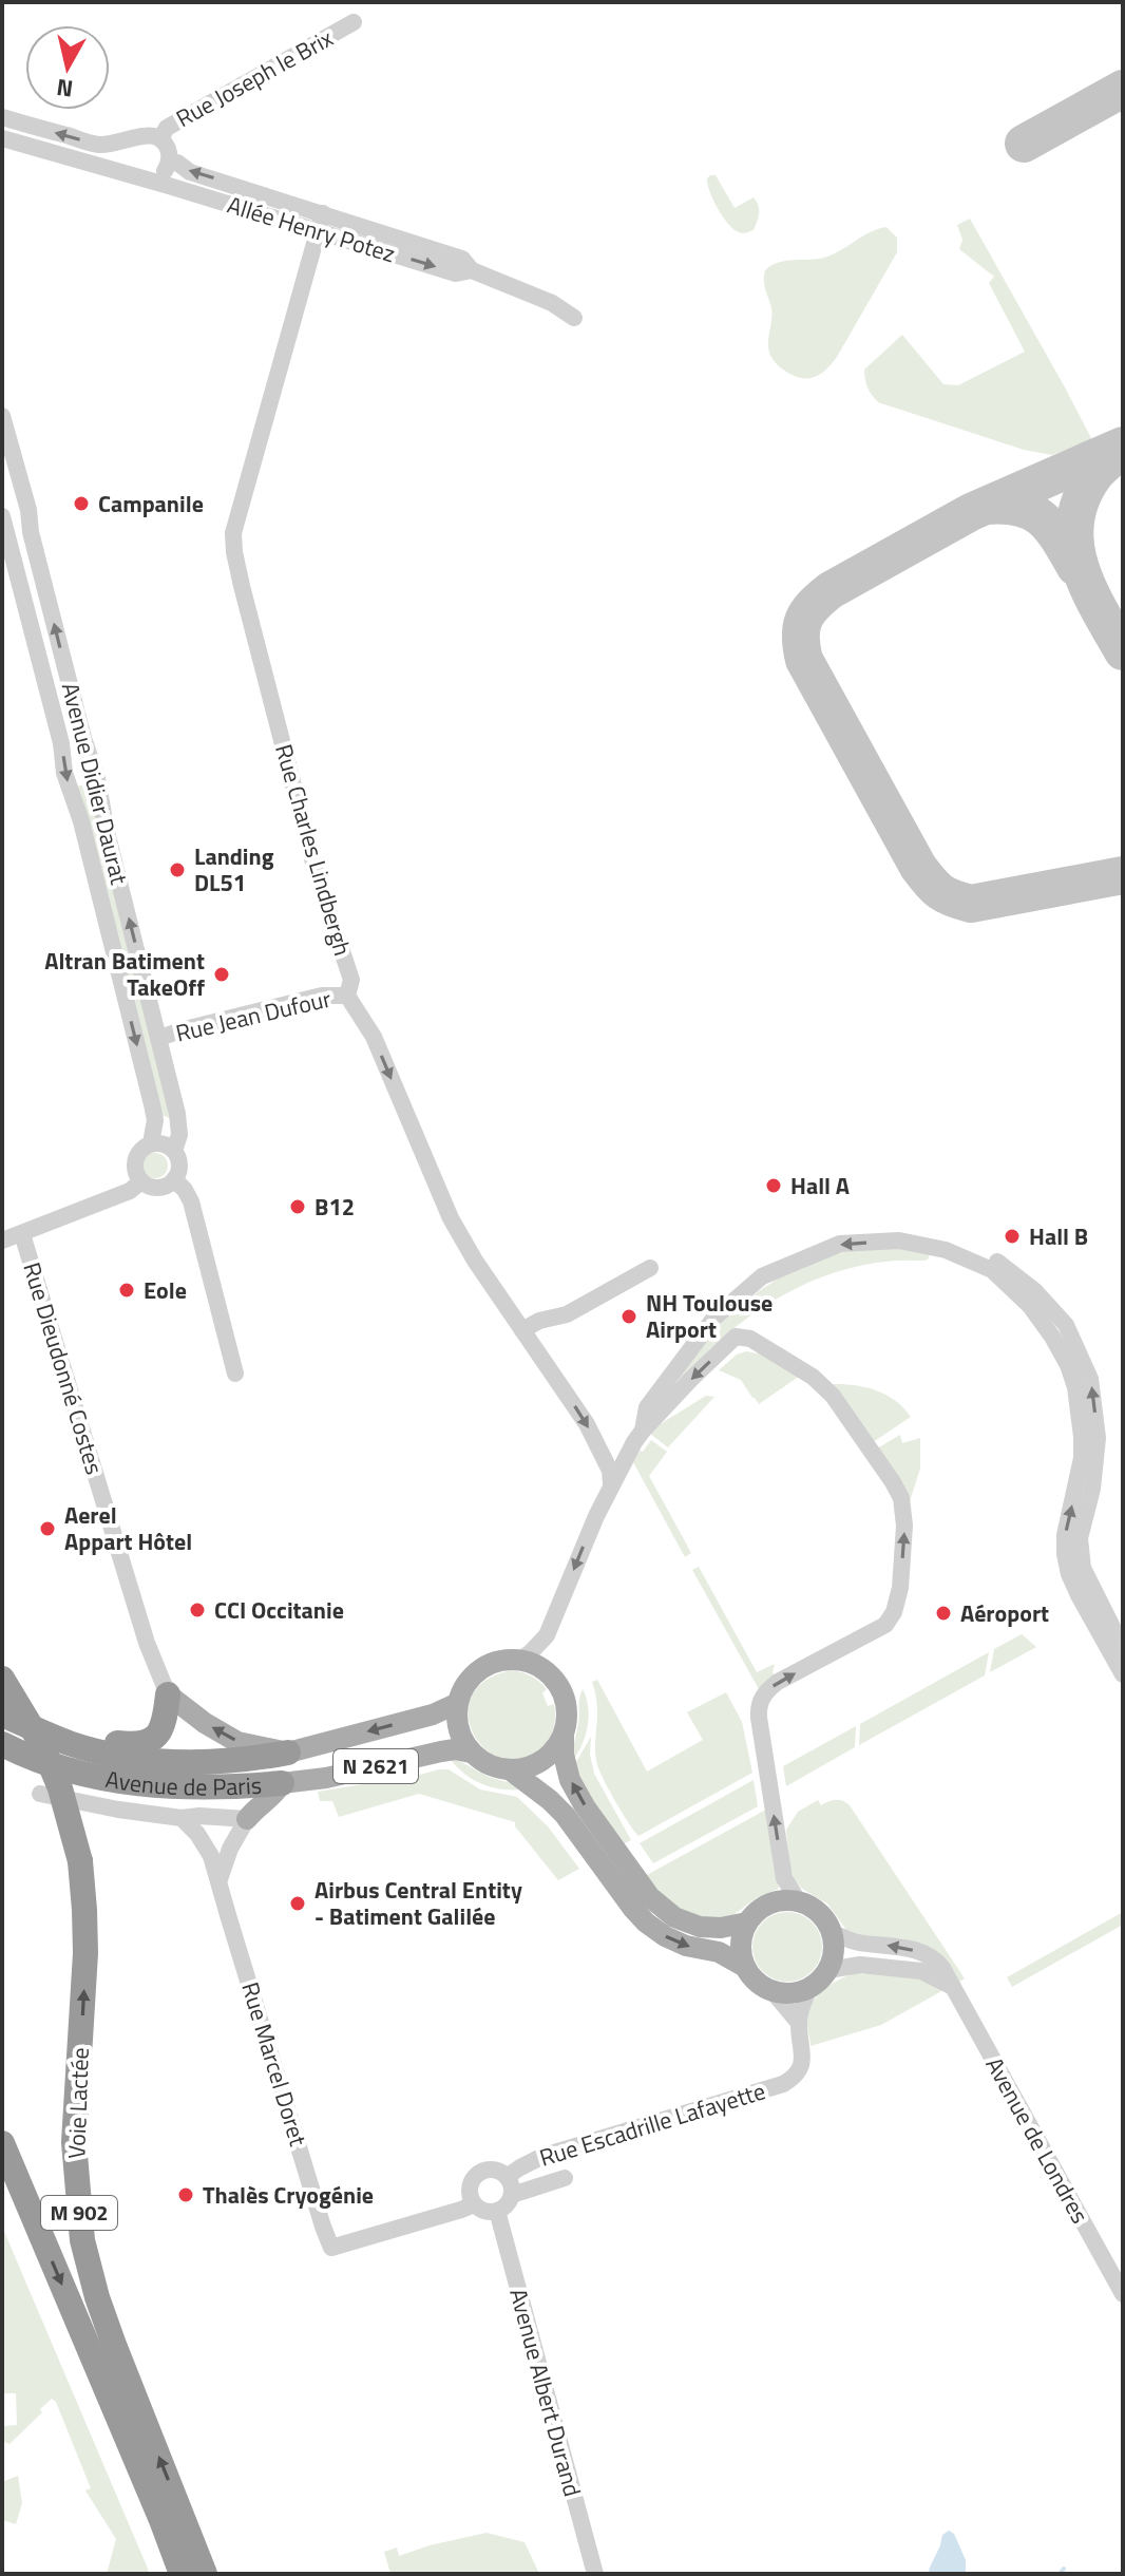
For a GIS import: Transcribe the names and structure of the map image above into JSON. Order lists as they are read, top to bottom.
{
  "streets": {
    "highway": [
      "N 2621",
      "Avenue de Paris",
      "Voie Lactée",
      "M 902"
    ],
    "street": [
      "Rue Joseph le Brix",
      "Allée Henry Potez",
      "Avenue Didier Daurat",
      "Rue Charles Lindbergh",
      "Rue Jean Dufour",
      "Rue Dieudonné Costes",
      "Rue Marcel Doret",
      "Rue Escadrille Lafayette",
      "Avenue de Londres",
      "Avenue Albert Durand"
    ]
  },
  "crossings": [
    ["Rue Joseph le Brix", "Allée Henry Potez"],
    ["Allée Henry Potez", "Rue Charles Lindbergh"],
    ["Avenue Didier Daurat", "Rue Jean Dufour"],
    ["Rue Charles Lindbergh", "Rue Jean Dufour"],
    ["Rue Marcel Doret", "Rue Escadrille Lafayette"],
    ["Rue Marcel Doret", "Avenue Albert Durand"],
    ["Rue Escadrille Lafayette", "Avenue de Londres"],
    ["Rue Escadrille Lafayette", "Avenue Albert Durand"]
  ],
  "one_way": ["Rue Charles Lindbergh"],
  "places": [
    "Campanile",
    "Landing DL51",
    "Altran Batiment TakeOff",
    "Hall A",
    "B12",
    "Hall B",
    "Eole",
    "NH Toulouse Airport",
    "Aerel Appart Hôtel",
    "CCI Occitanie",
    "Aéroport",
    "Airbus Central Entity - Batiment Galilée",
    "Thalès Cryogénie"
  ],
  "north": "bottom"
}
